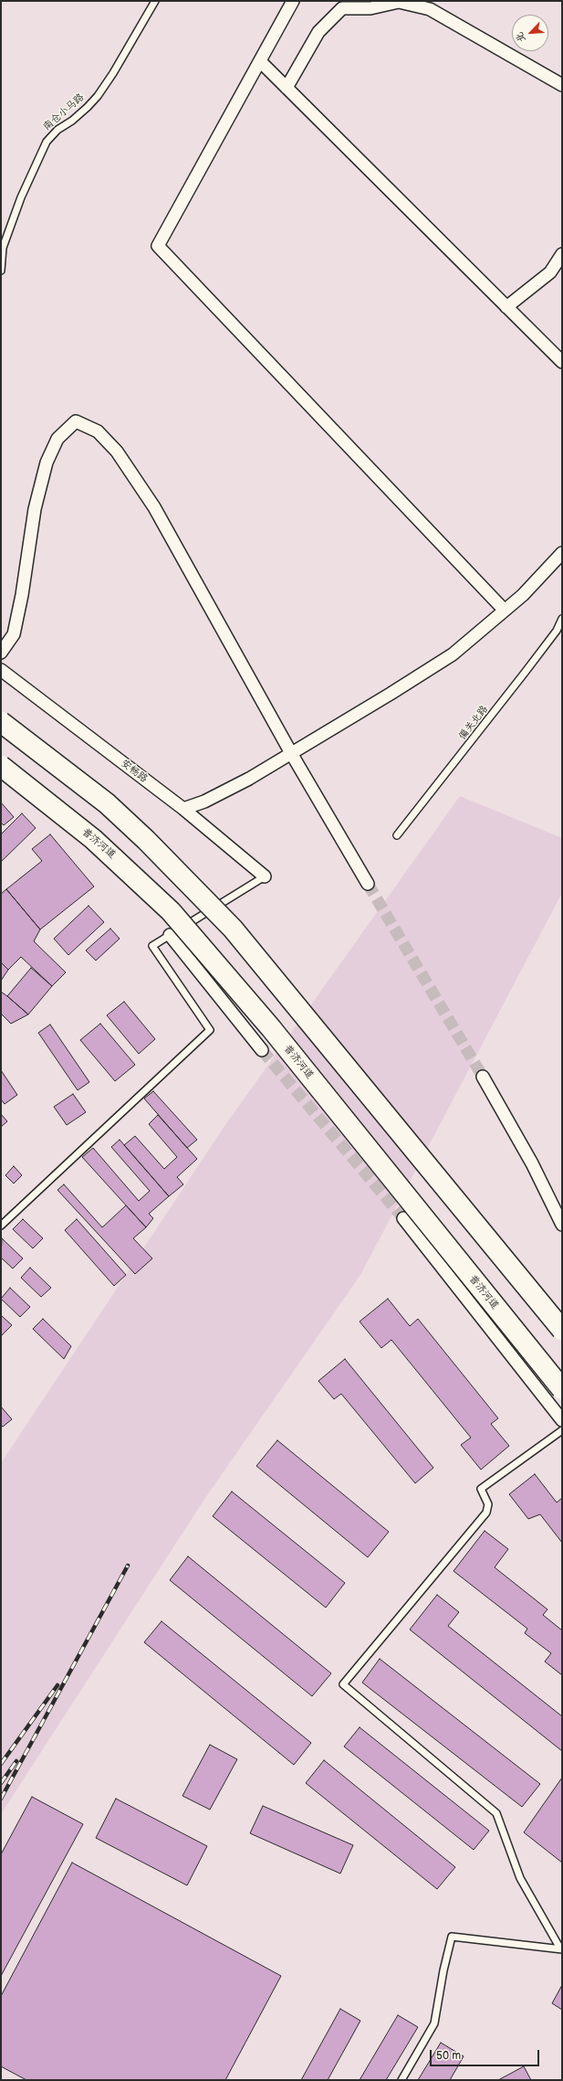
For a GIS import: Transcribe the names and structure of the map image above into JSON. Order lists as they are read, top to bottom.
{
  "streets": {
    "highway": ["普济河道"],
    "street": ["安畅路"],
    "lane": ["南仓小马路", "偏关北路"]
  },
  "scale_bar": "50 m",
  "north": "bottom left"
}
